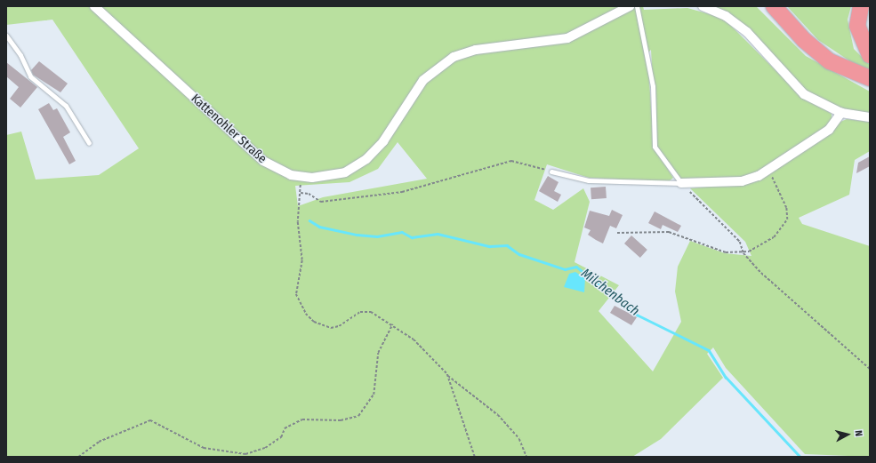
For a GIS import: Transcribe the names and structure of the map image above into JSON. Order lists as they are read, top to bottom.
{
  "streets": {
    "street": ["Kattenohler Straße"]
  },
  "water": ["Milchenbach"],
  "north": "right"
}
